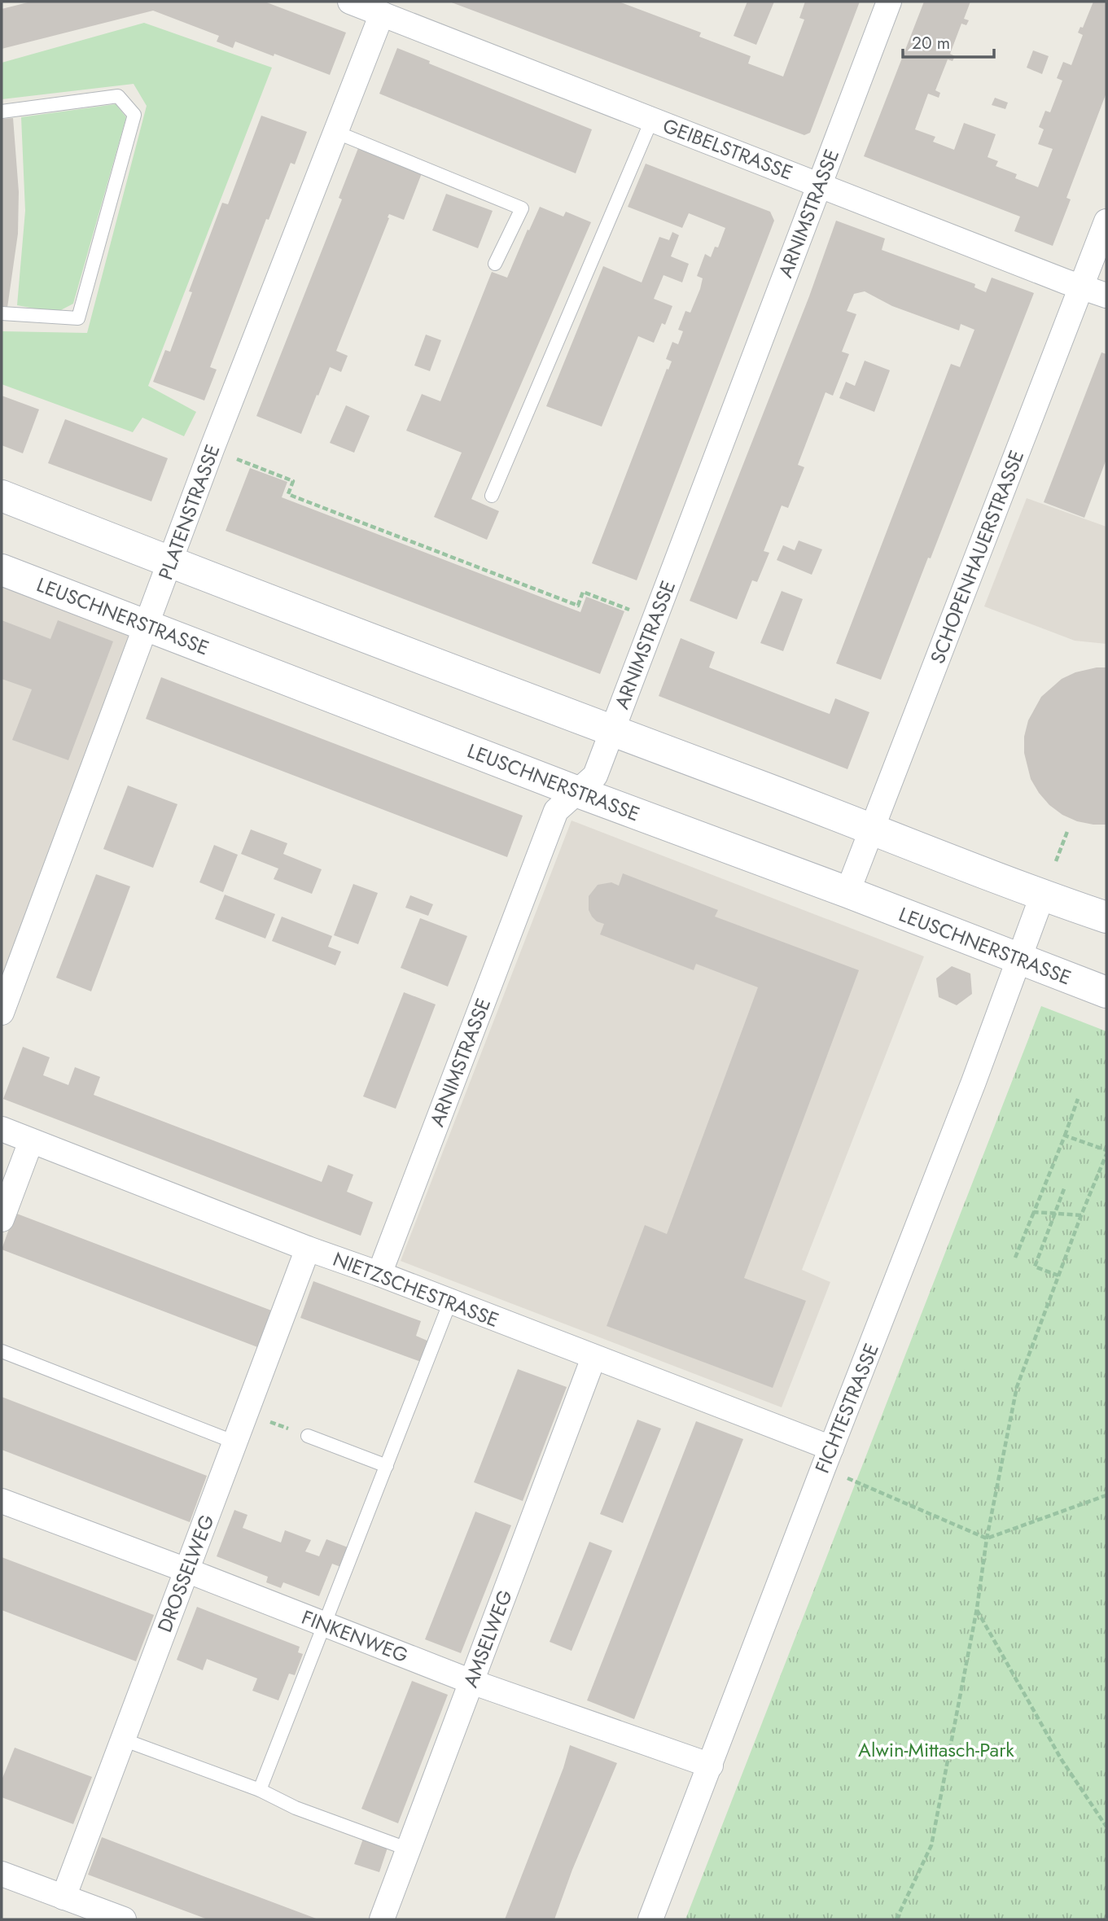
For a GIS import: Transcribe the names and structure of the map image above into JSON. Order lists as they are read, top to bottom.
{
  "streets": {
    "street": [
      "GEIBELSTRASSE",
      "ARNIMSTRASSE",
      "PLATENSTRASSE",
      "SCHOPENHAUERSTRASSE",
      "LEUSCHNERSTRASSE",
      "NIETZSCHESTRASSE",
      "FICHTESTRASSE",
      "DROSSELWEG",
      "FINKENWEG",
      "AMSELWEG"
    ]
  },
  "crossings": [
    ["GEIBELSTRASSE", "ARNIMSTRASSE"],
    ["GEIBELSTRASSE", "PLATENSTRASSE"],
    ["GEIBELSTRASSE", "SCHOPENHAUERSTRASSE"],
    ["ARNIMSTRASSE", "LEUSCHNERSTRASSE"],
    ["ARNIMSTRASSE", "NIETZSCHESTRASSE"],
    ["PLATENSTRASSE", "LEUSCHNERSTRASSE"],
    ["SCHOPENHAUERSTRASSE", "LEUSCHNERSTRASSE"],
    ["LEUSCHNERSTRASSE", "FICHTESTRASSE"],
    ["NIETZSCHESTRASSE", "FICHTESTRASSE"],
    ["NIETZSCHESTRASSE", "DROSSELWEG"],
    ["NIETZSCHESTRASSE", "AMSELWEG"],
    ["FICHTESTRASSE", "FINKENWEG"],
    ["DROSSELWEG", "FINKENWEG"],
    ["FINKENWEG", "AMSELWEG"]
  ],
  "parks": ["Alwin-Mittasch-Park"],
  "scale_bar": "20 m"
}
